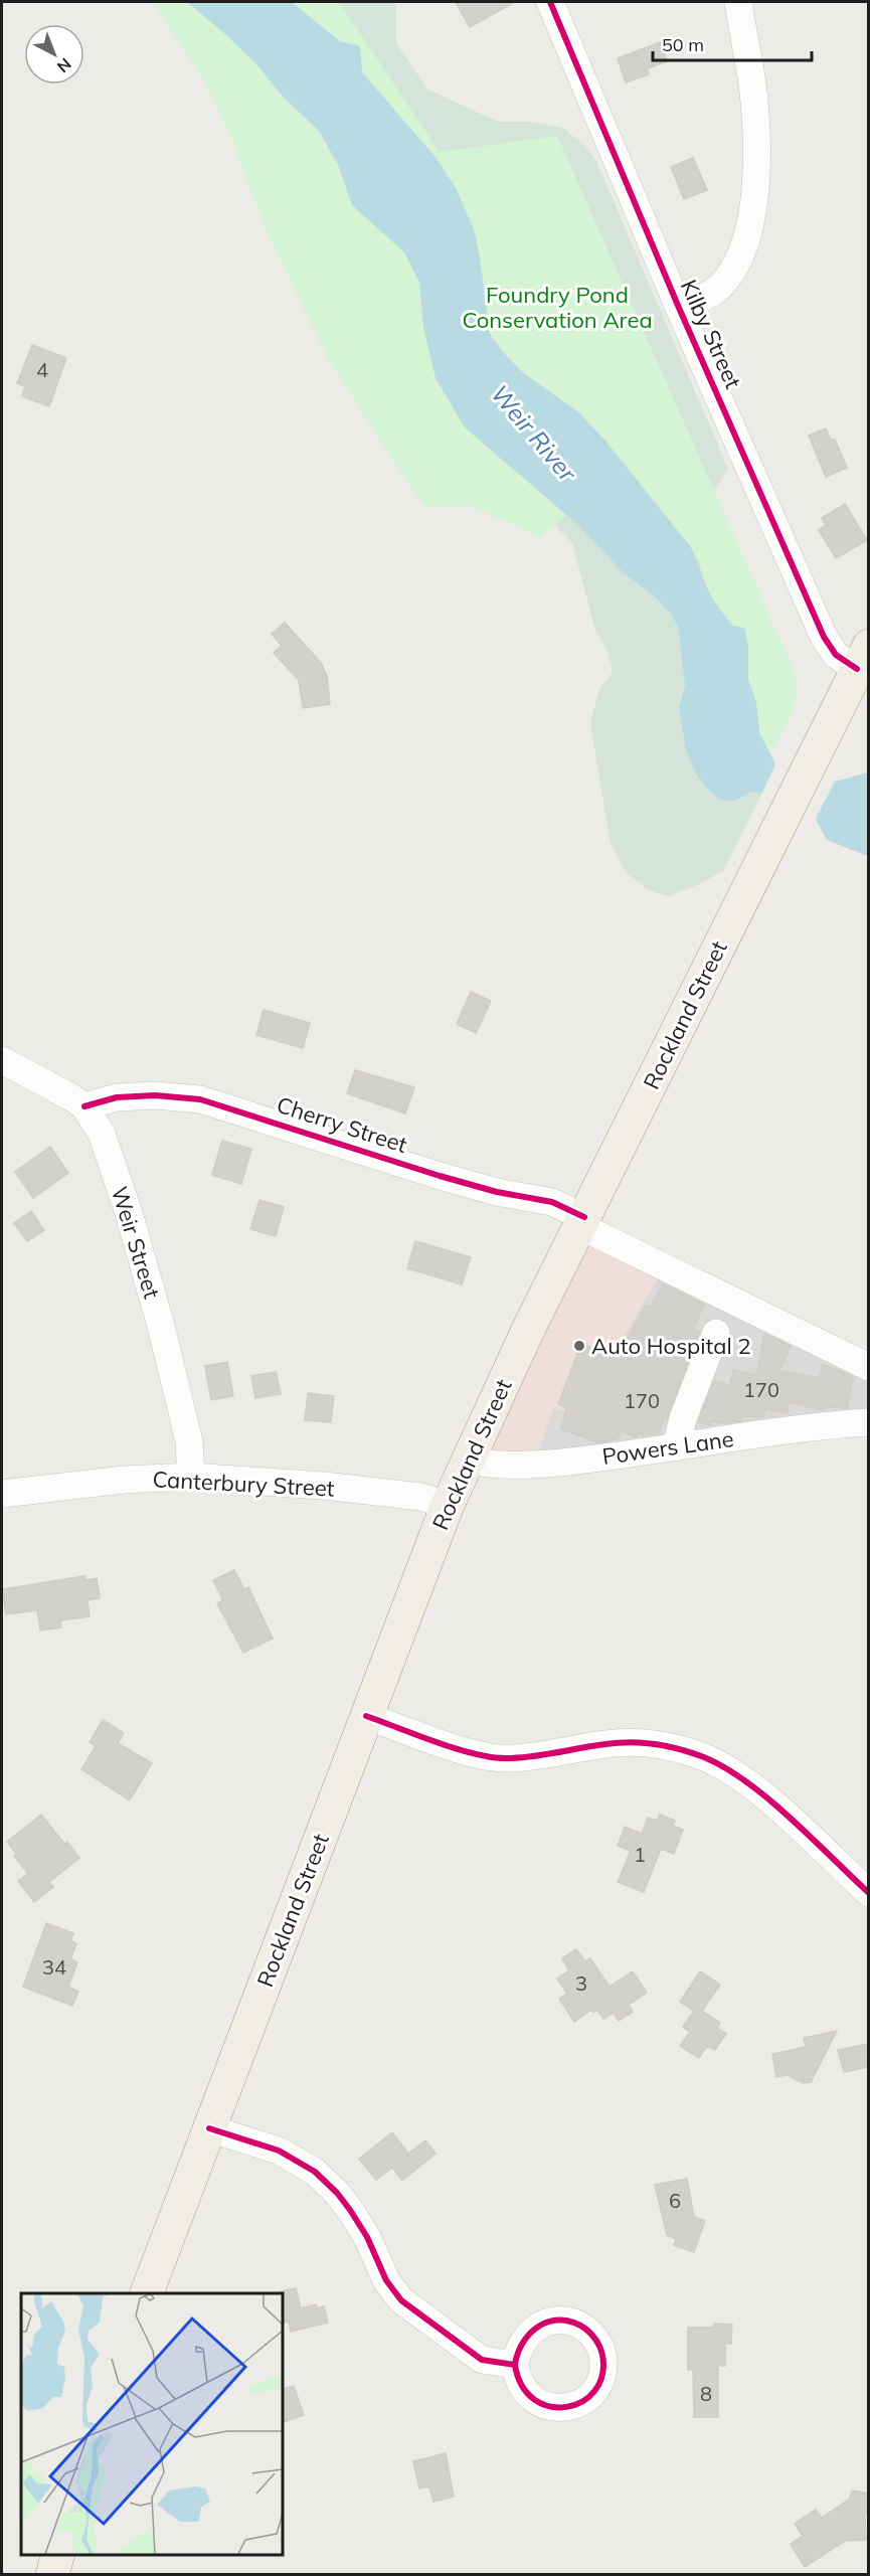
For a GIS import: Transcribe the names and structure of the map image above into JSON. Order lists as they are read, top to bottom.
{
  "streets": {
    "main road": ["Rockland Street"],
    "street": [
      "Kilby Street",
      "Cherry Street",
      "Weir Street",
      "Powers Lane",
      "Canterbury Street"
    ]
  },
  "crossings": [
    ["Kilby Street", "Rockland Street"],
    ["Rockland Street", "Cherry Street"],
    ["Rockland Street", "Powers Lane"],
    ["Rockland Street", "Canterbury Street"],
    ["Cherry Street", "Weir Street"],
    ["Weir Street", "Canterbury Street"]
  ],
  "water": ["Weir River"],
  "parks": ["Foundry Pond Conservation Area"],
  "places": ["Auto Hospital 2"],
  "house_numbers": [
    "4",
    "170",
    "170",
    "1",
    "34",
    "3",
    "6",
    "8"
  ],
  "scale_bar": "50 m",
  "north": "bottom right"
}
